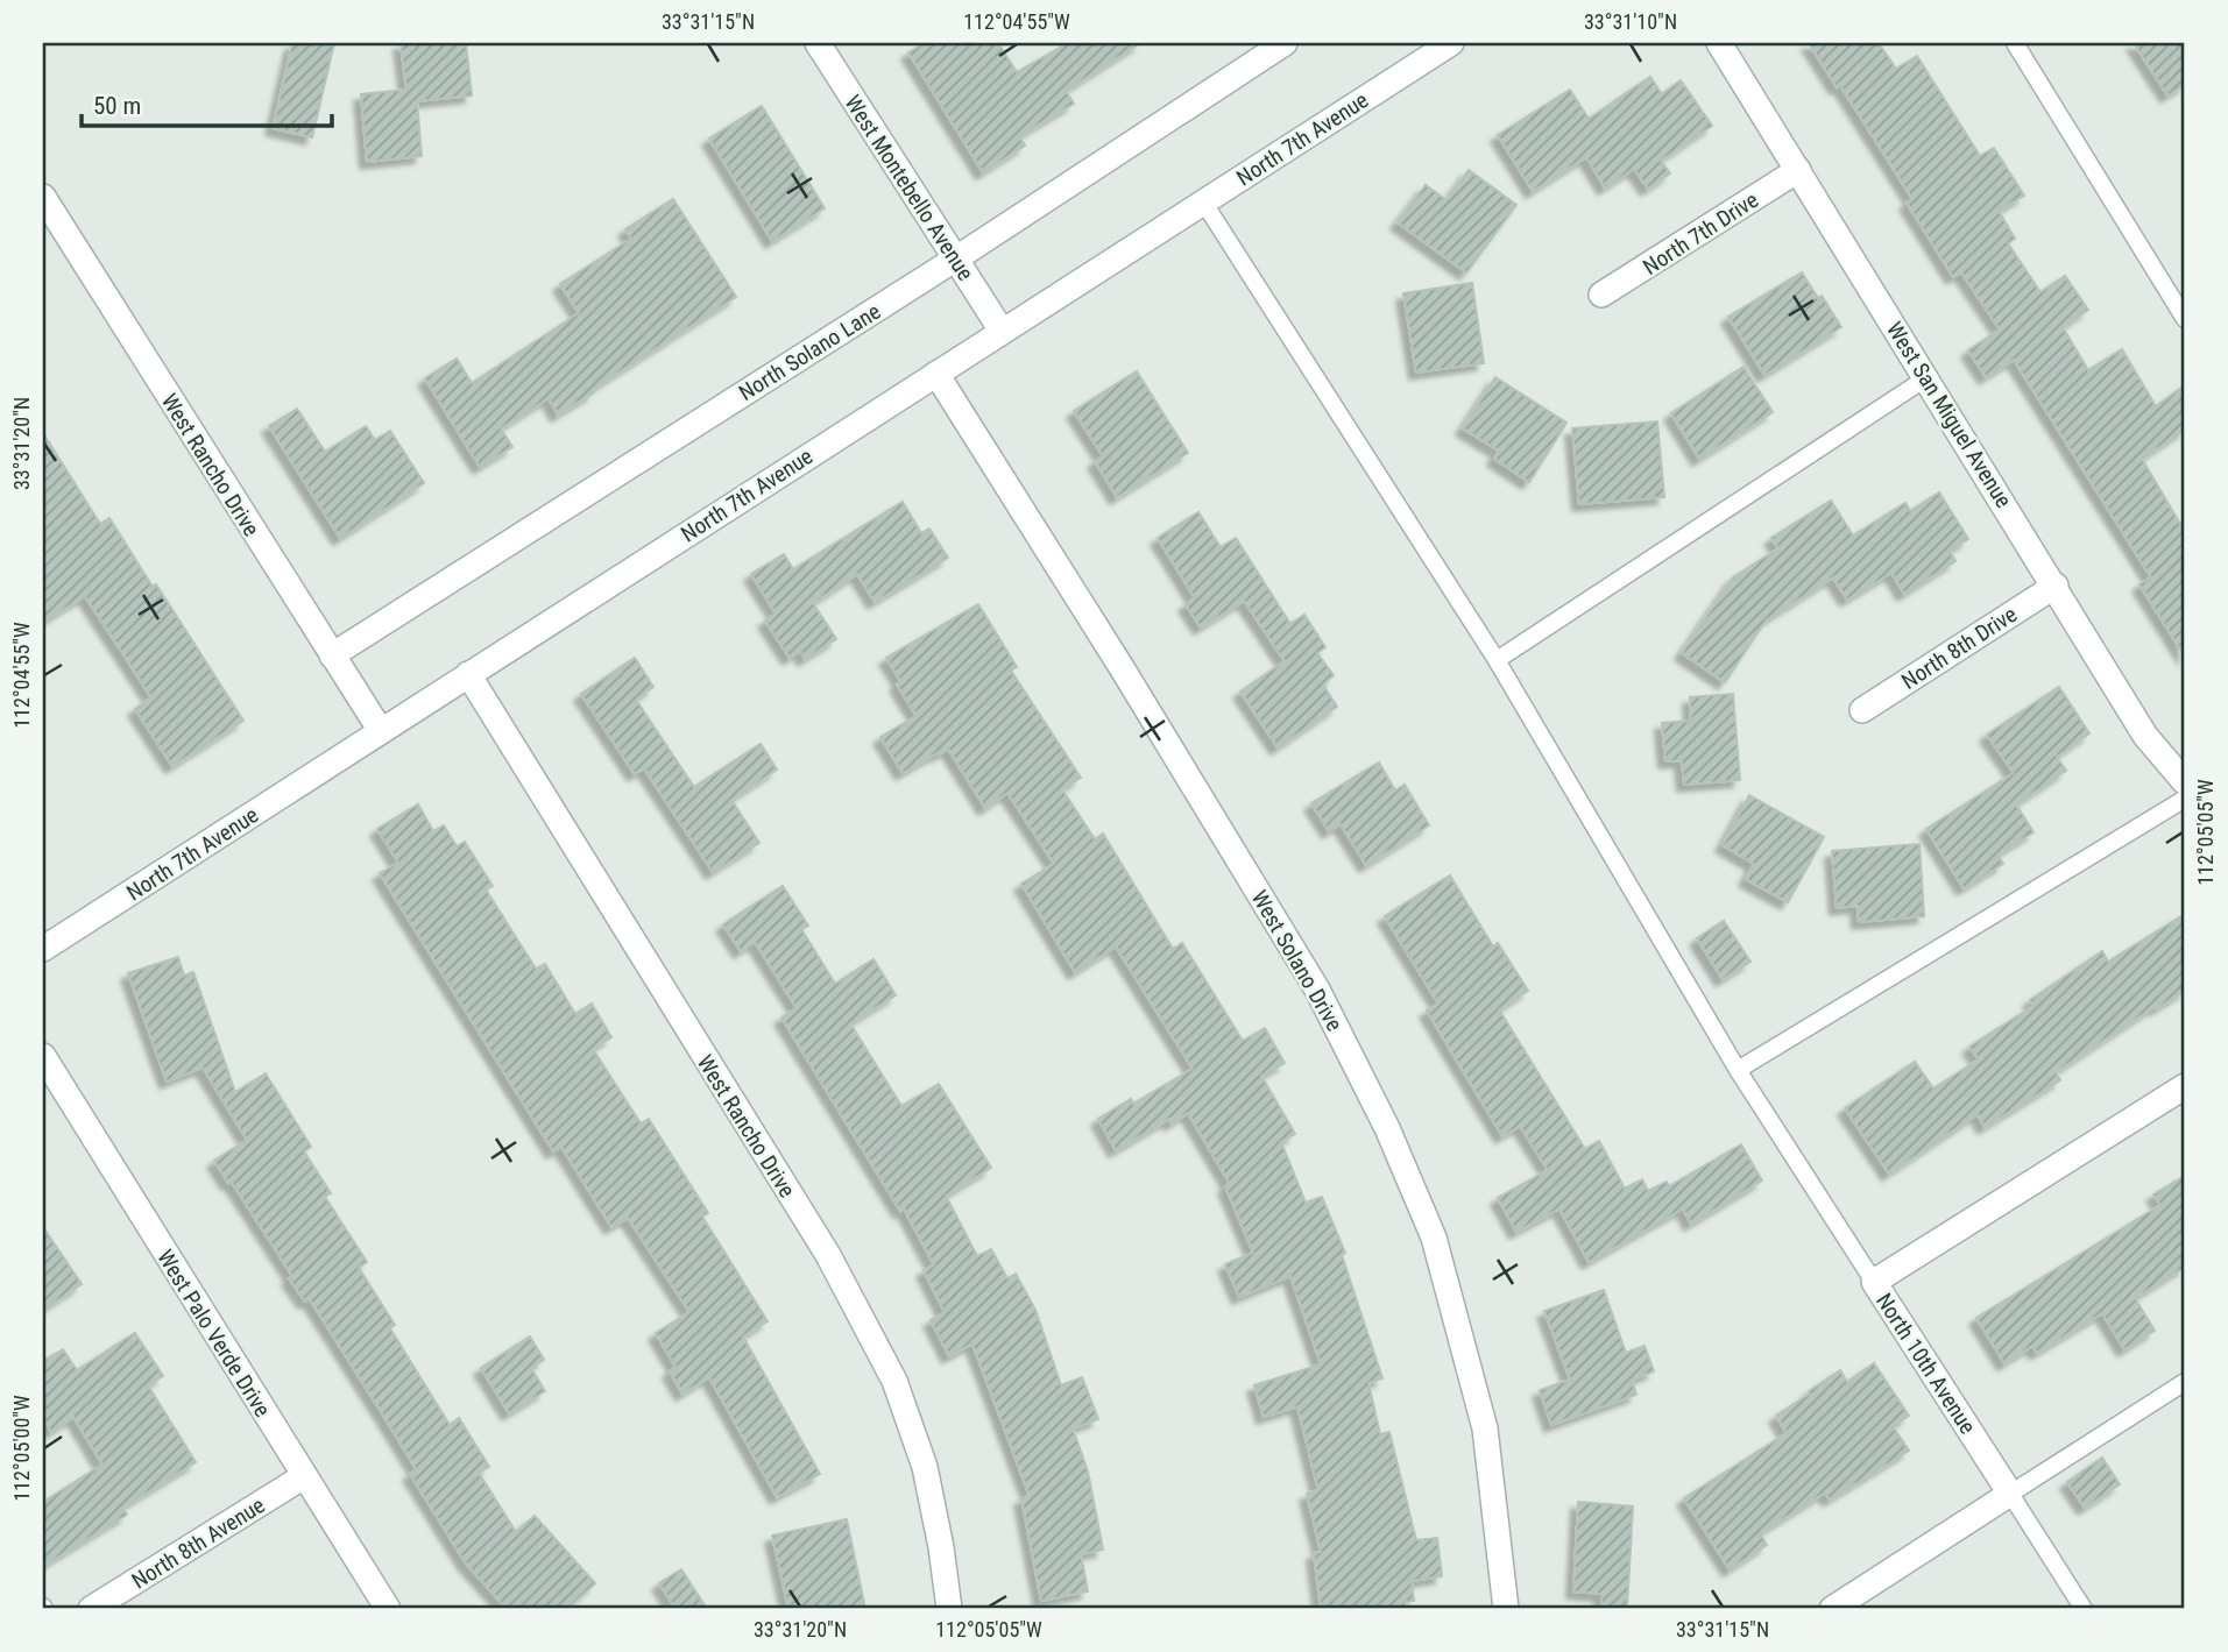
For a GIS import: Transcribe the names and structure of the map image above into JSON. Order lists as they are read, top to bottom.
{
  "streets": {
    "street": [
      "North 7th Avenue",
      "West Montebello Avenue",
      "North 7th Drive",
      "North Solano Lane",
      "West San Miguel Avenue",
      "West Rancho Drive",
      "North 8th Drive",
      "West Solano Drive",
      "West Palo Verde Drive",
      "North 10th Avenue",
      "North 8th Avenue"
    ]
  },
  "crossings": [
    ["North 7th Avenue", "West Montebello Avenue"],
    ["North 7th Avenue", "West Rancho Drive"],
    ["North 7th Avenue", "West Solano Drive"],
    ["West Montebello Avenue", "North Solano Lane"],
    ["North 7th Drive", "West San Miguel Avenue"],
    ["North Solano Lane", "West Rancho Drive"],
    ["West San Miguel Avenue", "North 8th Drive"],
    ["West Palo Verde Drive", "North 8th Avenue"]
  ],
  "scale_bar": "50 m",
  "coordinates": [
    "33°31'15\"N",
    "112°04'55\"W",
    "33°31'10\"N",
    "33°31'20\"N",
    "112°05'05\"W",
    "112°05'00\"W"
  ]
}
